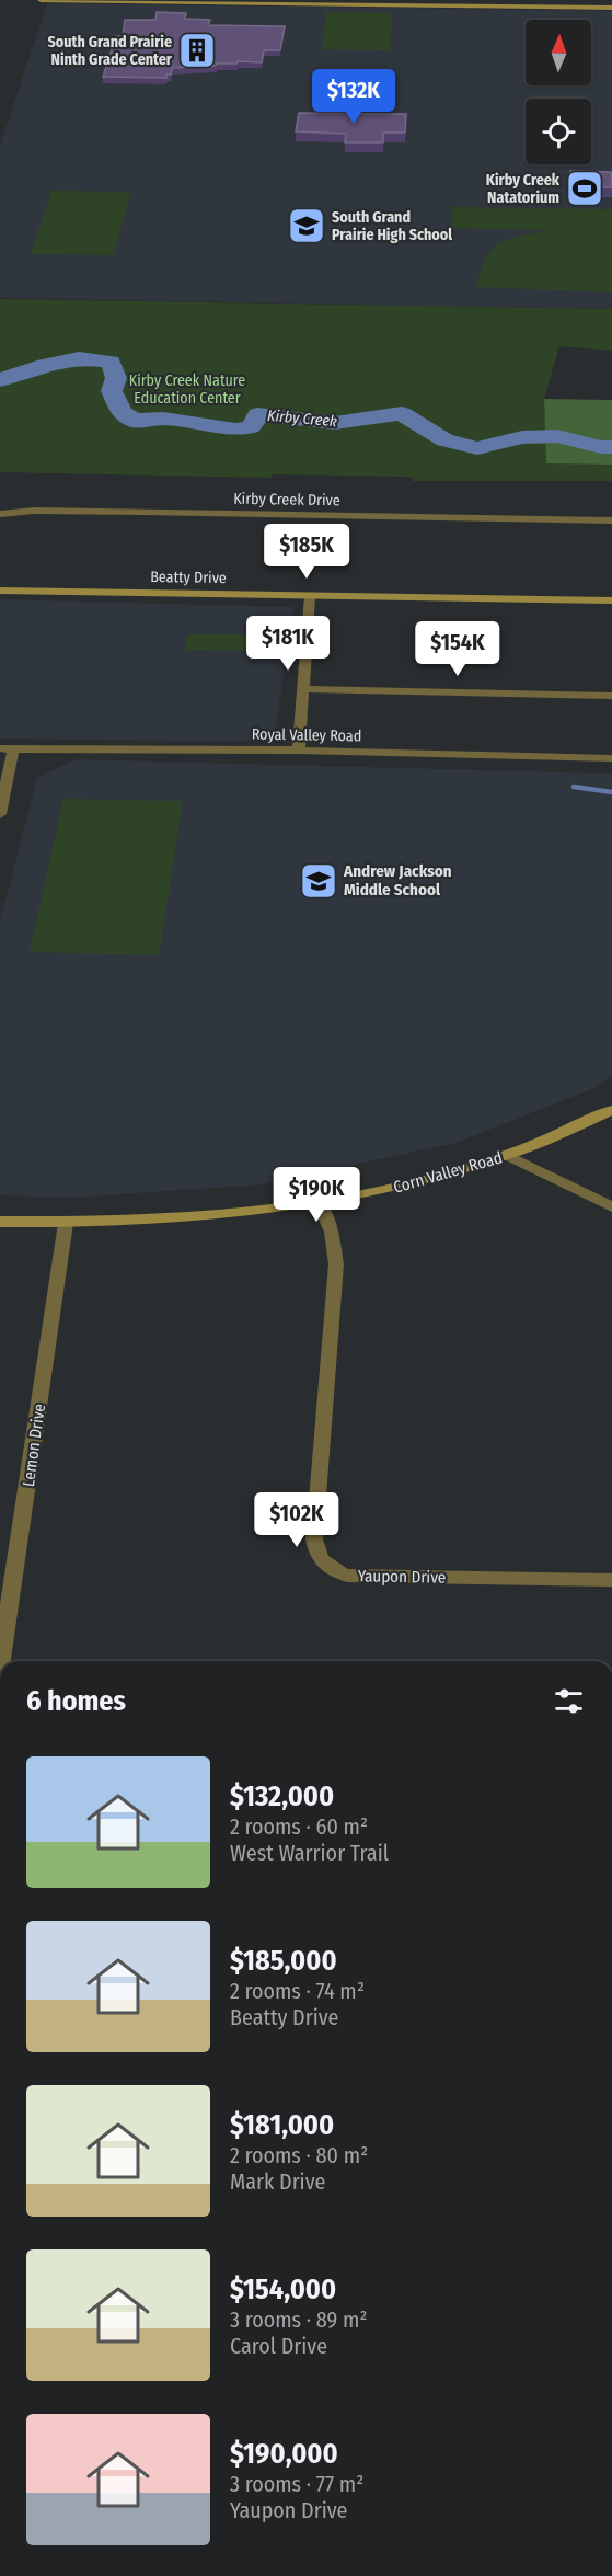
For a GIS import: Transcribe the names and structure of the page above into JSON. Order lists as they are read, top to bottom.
{
  "streets": {
    "main road": ["Beatty Drive", "Corn Valley Road"],
    "street": [
      "Kirby Creek Drive",
      "Royal Valley Road",
      "Lemon Drive",
      "Yaupon Drive"
    ]
  },
  "crossings": [
    ["Corn Valley Road", "Lemon Drive"],
    ["Corn Valley Road", "Yaupon Drive"]
  ],
  "water": ["Kirby Creek"],
  "parks": ["Kirby Creek Nature Education Center"],
  "places": {
    "building": ["South Grand Prairie Ninth Grade Center"],
    "sports": ["Kirby Creek Natatorium"],
    "school or university": ["South Grand Prairie High School", "Andrew Jackson Middle School"]
  },
  "north": "top",
  "page": {
    "price": [
      "$132K",
      "$185K",
      "$181K",
      "$154K",
      "$190K",
      "$102K"
    ],
    "heading": "6 homes",
    "list": [
      {
        "name": "$132,000",
        "note": "2 rooms · 60 m² · West Warrior Trail"
      },
      {
        "name": "$185,000",
        "note": "2 rooms · 74 m² · Beatty Drive"
      },
      {
        "name": "$181,000",
        "note": "2 rooms · 80 m² · Mark Drive"
      },
      {
        "name": "$154,000",
        "note": "3 rooms · 89 m² · Carol Drive"
      },
      {
        "name": "$190,000",
        "note": "3 rooms · 77 m² · Yaupon Drive"
      }
    ]
  }
}
